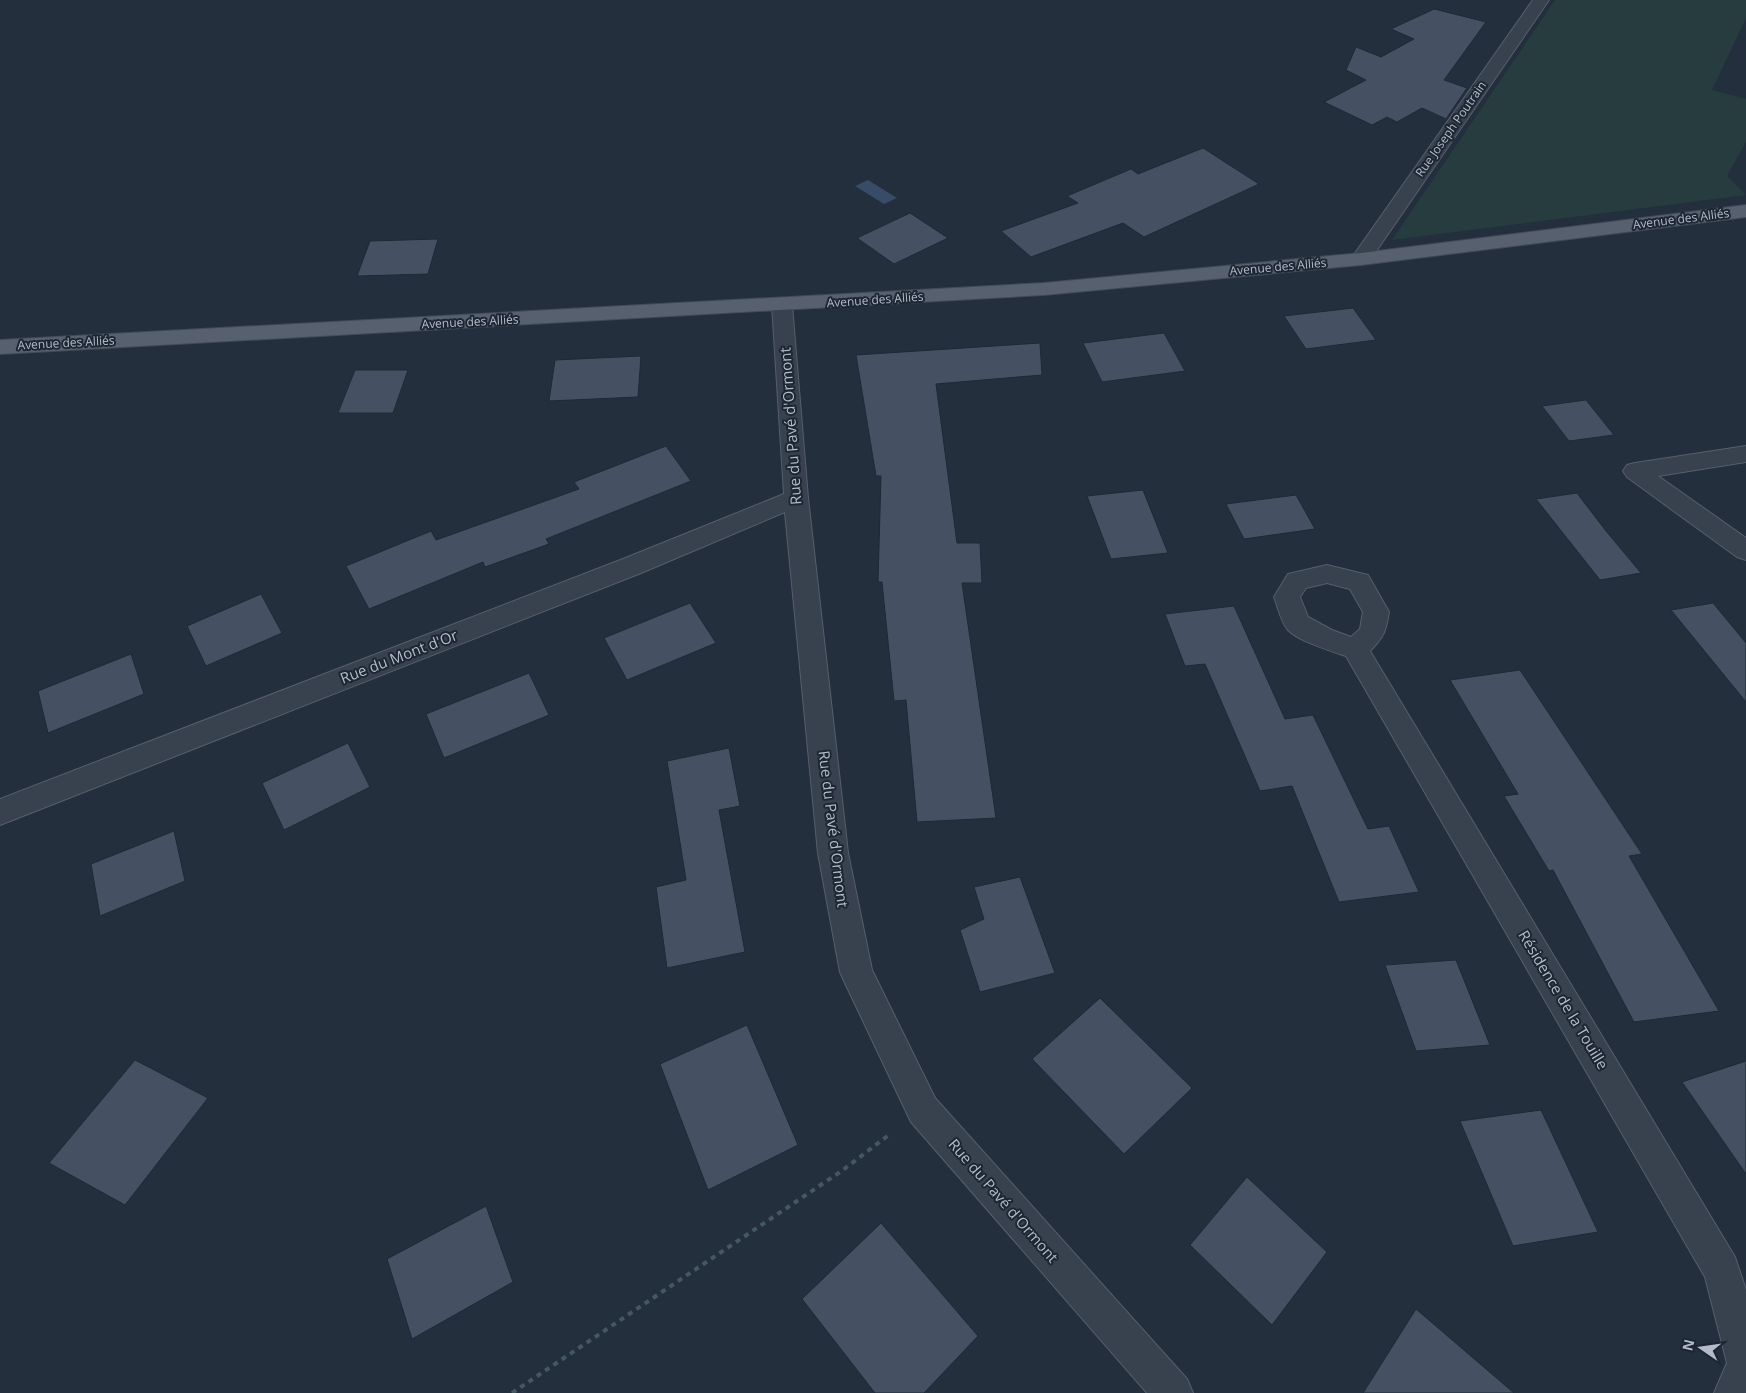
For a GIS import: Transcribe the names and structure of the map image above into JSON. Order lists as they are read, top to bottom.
{
  "streets": {
    "main road": ["Avenue des Alliés"],
    "street": [
      "Rue Joseph Poutrain",
      "Rue du Pavé d'Ormont",
      "Rue du Mont d'Or",
      "Résidence de la Touille"
    ]
  },
  "crossings": [
    ["Rue Joseph Poutrain", "Avenue des Alliés"],
    ["Avenue des Alliés", "Rue du Pavé d'Ormont"],
    ["Rue du Pavé d'Ormont", "Rue du Mont d'Or"]
  ],
  "north": "left"
}
